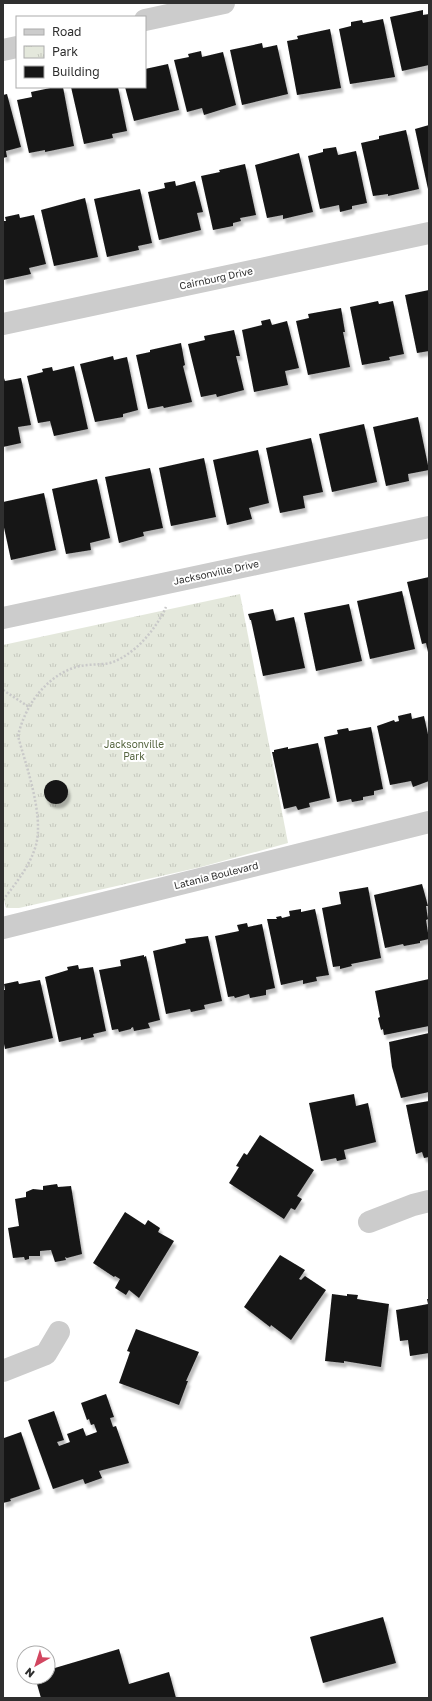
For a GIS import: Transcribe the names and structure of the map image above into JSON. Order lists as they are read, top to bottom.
{
  "streets": {
    "street": ["Cairnburg Drive", "Jacksonville Drive", "Latania Boulevard"]
  },
  "parks": ["Jacksonville Park"],
  "legend": ["Road", "Park", "Building"],
  "north": "bottom left"
}
